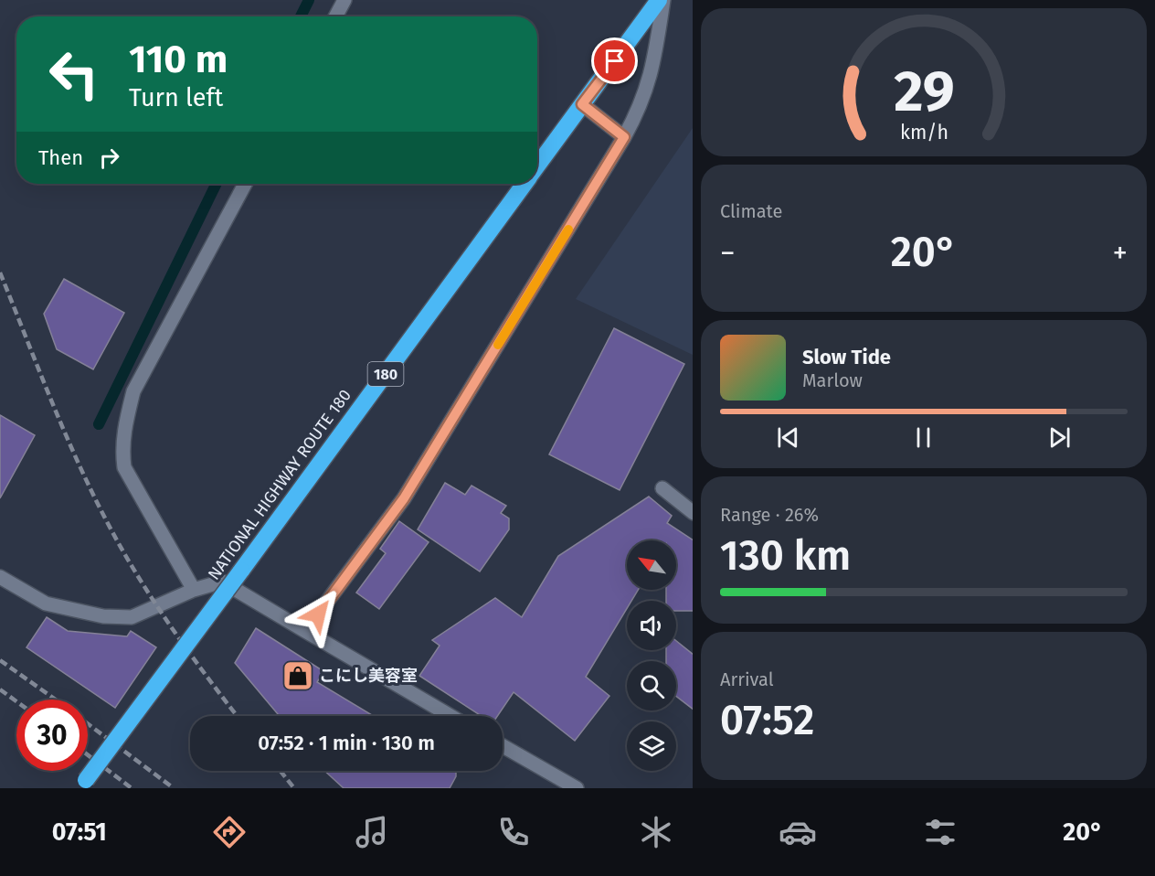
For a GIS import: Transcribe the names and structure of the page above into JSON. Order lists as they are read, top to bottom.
{
  "streets": {
    "highway": ["180", "NATIONAL HIGHWAY ROUTE 180"]
  },
  "places": {
    "shop": ["こにし美容室"]
  },
  "north": "top left",
  "page": {
    "turn": ["110 m", "Turn left"],
    "then": "Then",
    "tile": [
      "Climate",
      ["Range · 26%", "130 km"],
      ["Arrival", "07:52"]
    ],
    "heat": ["−", "20°", "+"],
    "song": ["Slow Tide", "Marlow"],
    "limit": "30",
    "trip": "07:52 · 1 min · 130 m",
    "tabs": ["07:51", "20°"],
    "gauge": ["29", "km/h"]
  }
}
